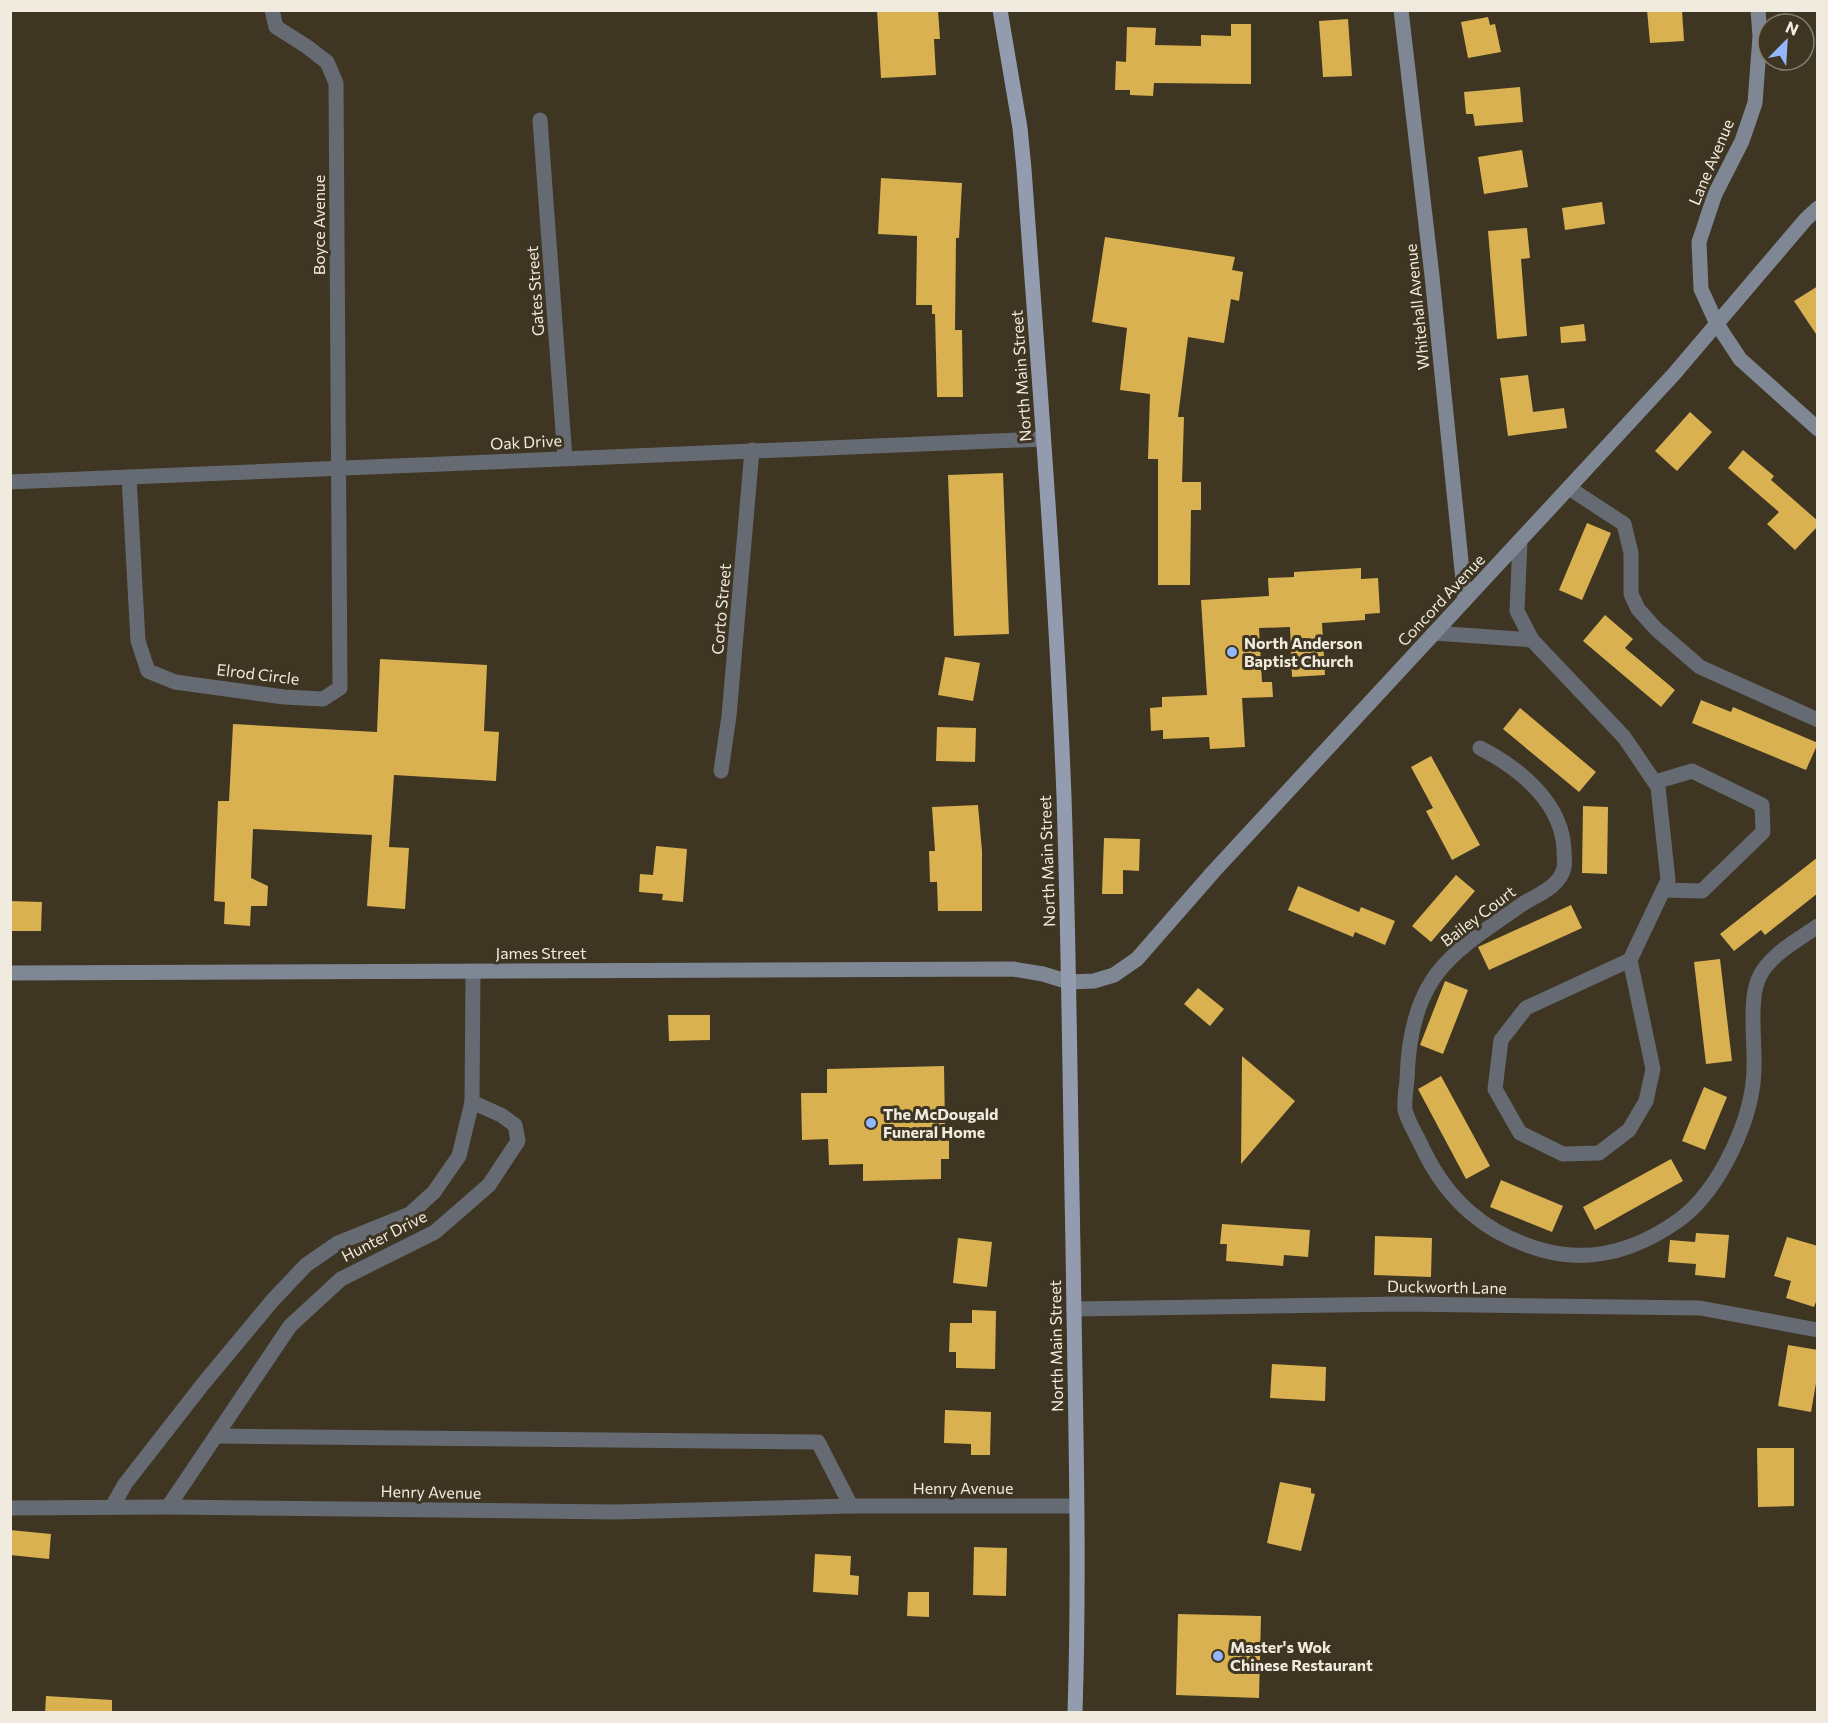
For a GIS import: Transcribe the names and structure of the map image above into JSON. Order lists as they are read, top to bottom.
{
  "streets": {
    "main road": ["North Main Street"],
    "street": [
      "Lane Avenue",
      "Boyce Avenue",
      "Gates Street",
      "Whitehall Avenue",
      "Oak Drive",
      "Concord Avenue",
      "Corto Street",
      "Elrod Circle",
      "Bailey Court",
      "James Street",
      "Hunter Drive",
      "Duckworth Lane",
      "Henry Avenue"
    ]
  },
  "crossings": [
    ["Lane Avenue", "Concord Avenue"],
    ["Boyce Avenue", "Oak Drive"],
    ["Boyce Avenue", "Elrod Circle"],
    ["Gates Street", "Oak Drive"],
    ["Whitehall Avenue", "Concord Avenue"],
    ["North Main Street", "Oak Drive"],
    ["North Main Street", "Concord Avenue"],
    ["North Main Street", "James Street"],
    ["North Main Street", "Duckworth Lane"],
    ["North Main Street", "Henry Avenue"],
    ["Oak Drive", "Corto Street"],
    ["Oak Drive", "Elrod Circle"],
    ["Concord Avenue", "James Street"],
    ["James Street", "Hunter Drive"],
    ["Hunter Drive", "Henry Avenue"]
  ],
  "places": ["North Anderson Baptist Church", "The McDougald Funeral Home", "Master's Wok Chinese Restaurant"],
  "north": "top right"
}
